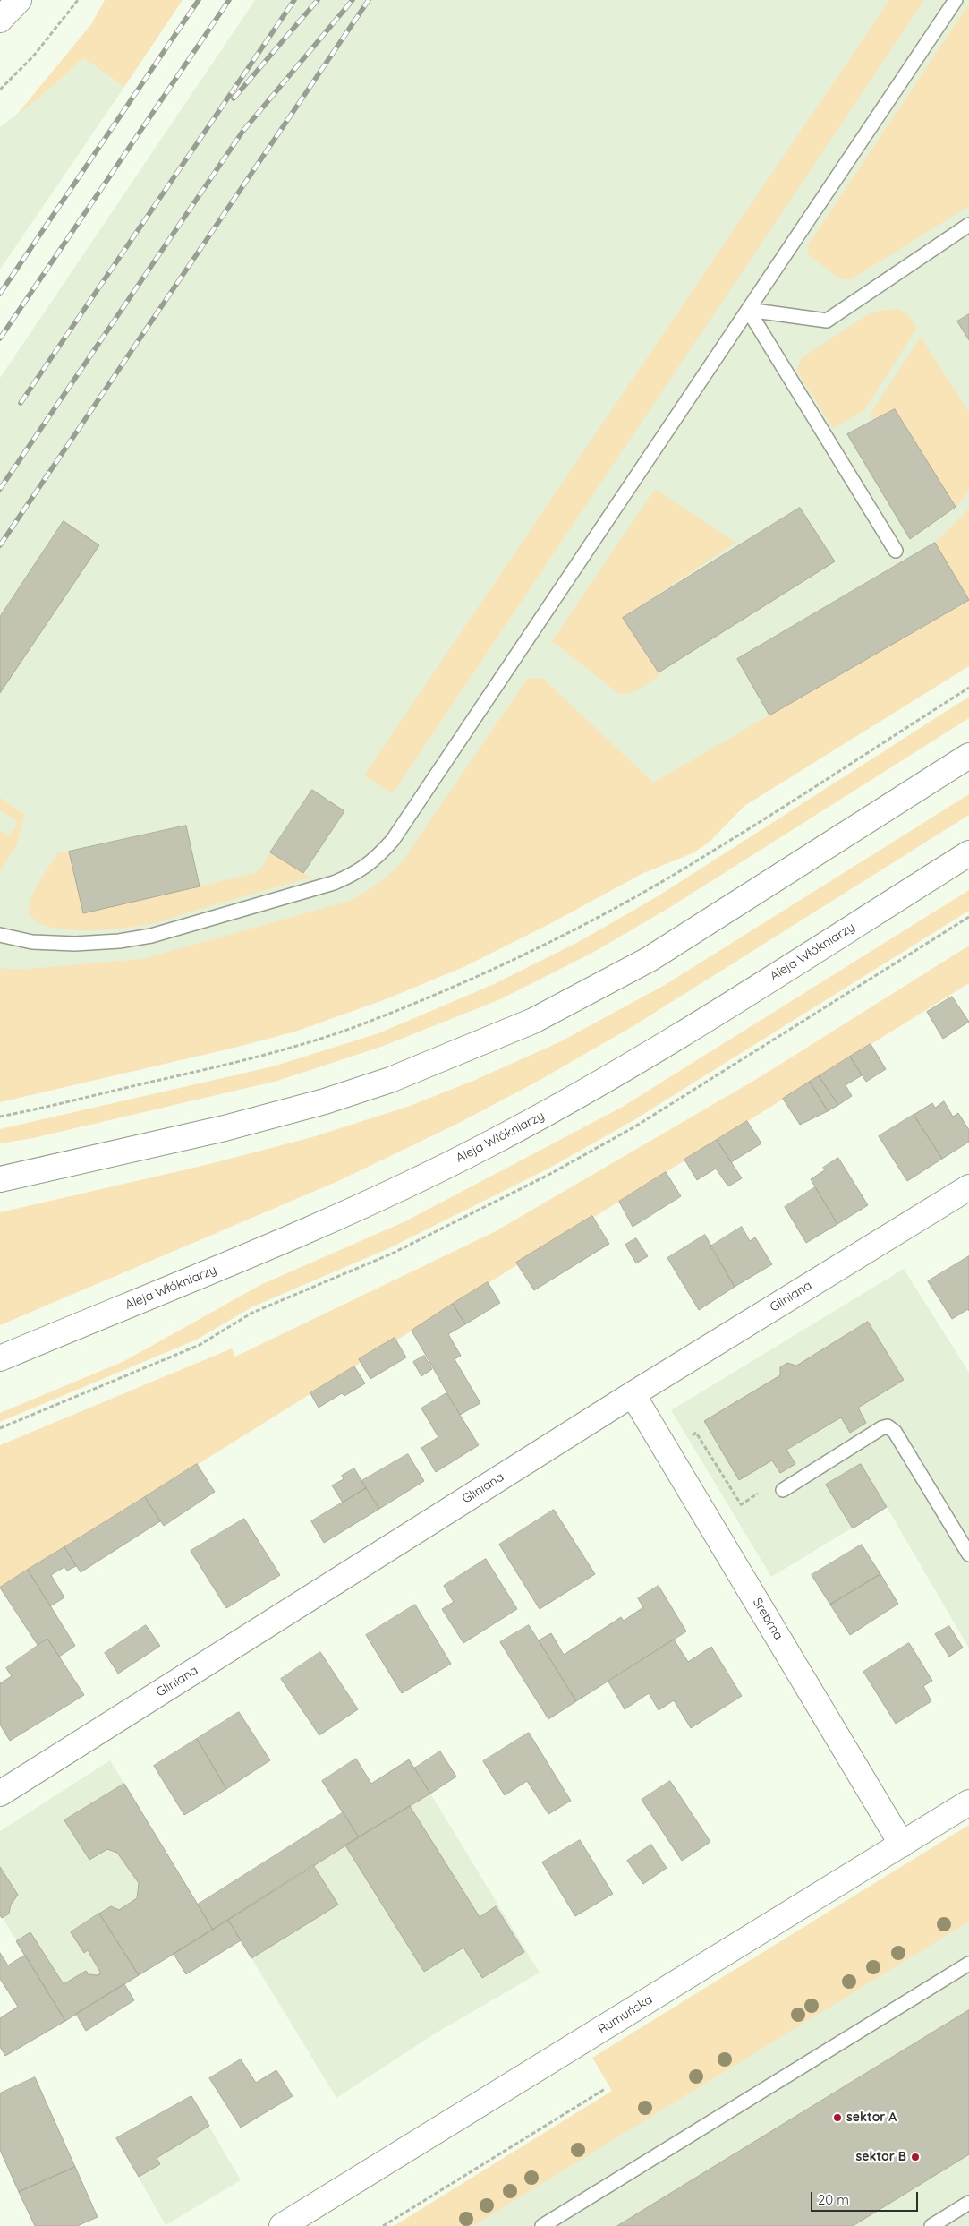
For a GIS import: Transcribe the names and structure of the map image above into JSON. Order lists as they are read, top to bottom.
{
  "streets": {
    "street": [
      "Aleja Włókniarzy",
      "Gliniana",
      "Srebrna",
      "Rumuńska"
    ]
  },
  "crossings": [
    ["Gliniana", "Srebrna"],
    ["Srebrna", "Rumuńska"]
  ],
  "places": ["sektor A", "sektor B"],
  "scale_bar": "20 m"
}
